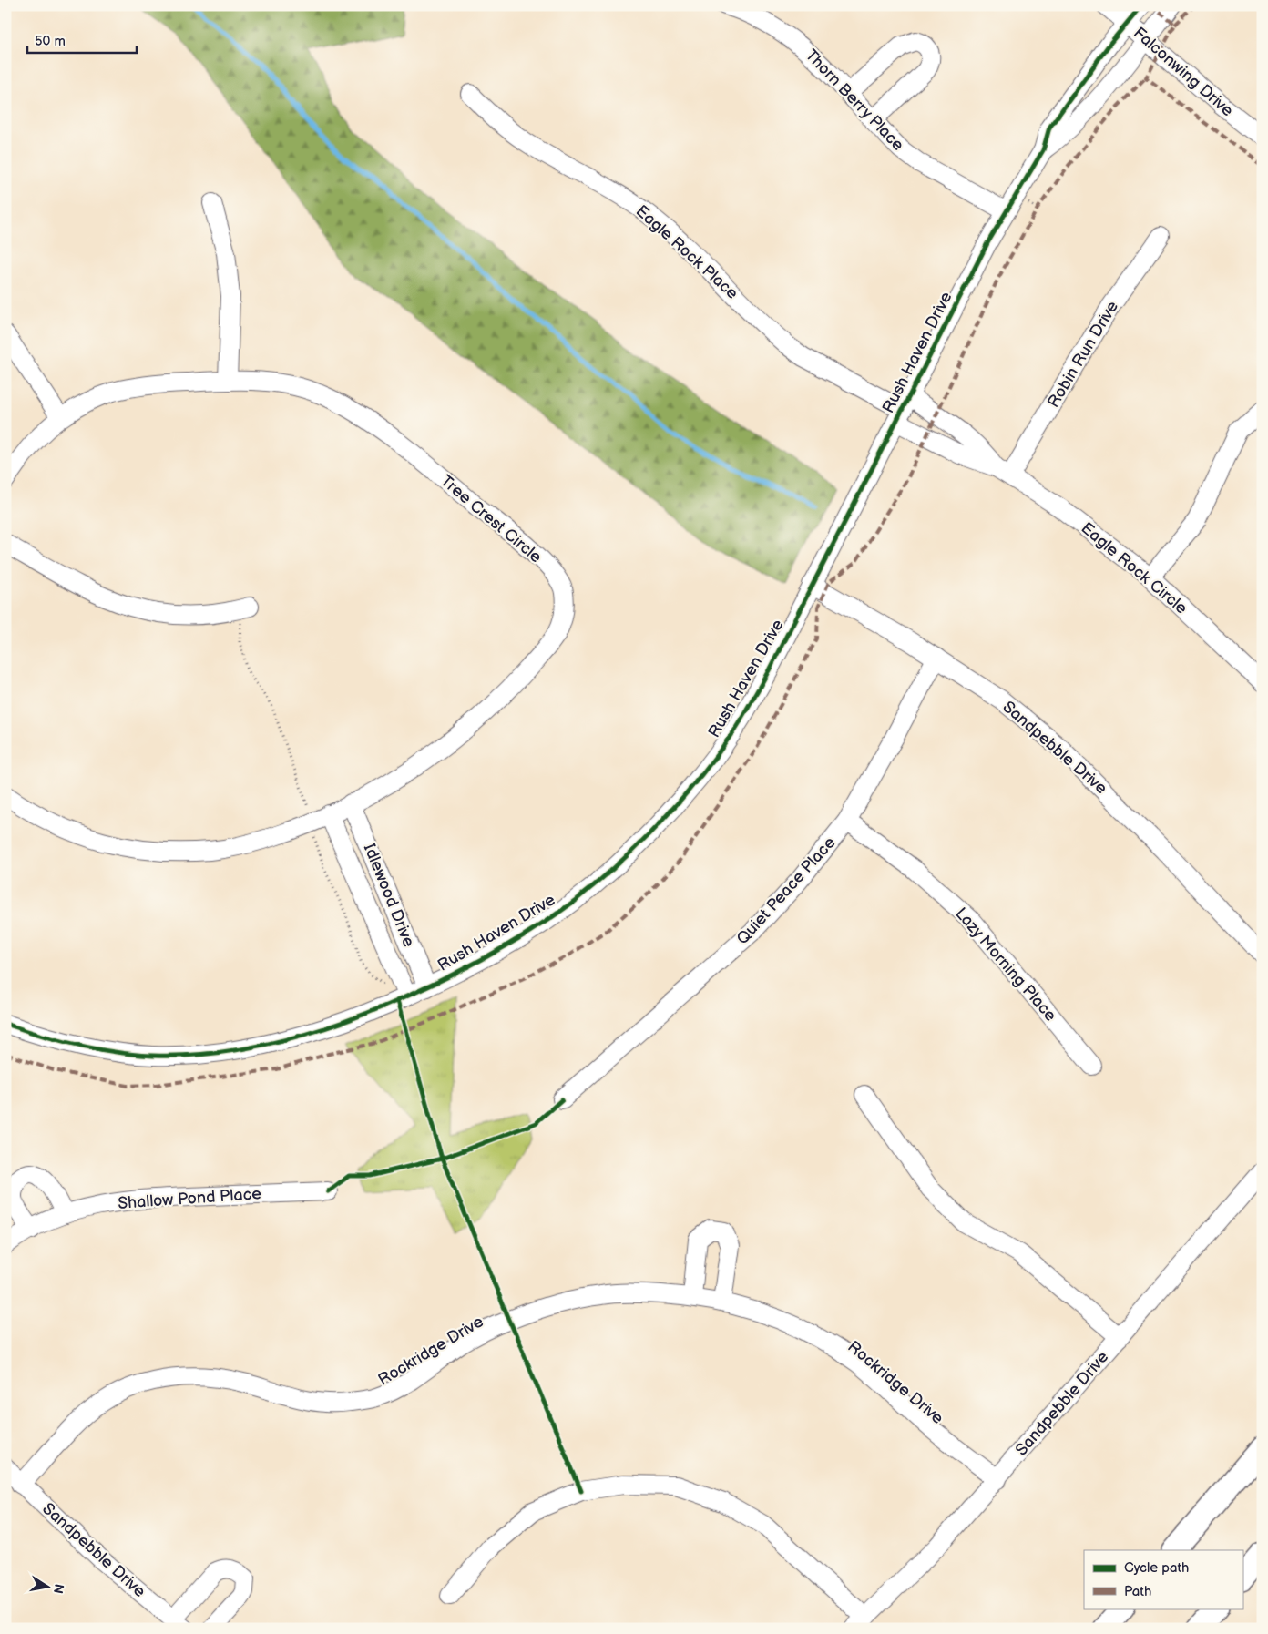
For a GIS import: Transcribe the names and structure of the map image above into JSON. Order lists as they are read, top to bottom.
{
  "streets": {
    "street": [
      "Falconwing Drive",
      "Thorn Berry Place",
      "Eagle Rock Place",
      "Rush Haven Drive",
      "Robin Run Drive",
      "Tree Crest Circle",
      "Eagle Rock Circle",
      "Sandpebble Drive",
      "Quiet Peace Place",
      "Idlewood Drive",
      "Lazy Morning Place",
      "Shallow Pond Place",
      "Rockridge Drive"
    ]
  },
  "crossings": [
    ["Falconwing Drive", "Rush Haven Drive"],
    ["Thorn Berry Place", "Rush Haven Drive"],
    ["Eagle Rock Place", "Rush Haven Drive"],
    ["Eagle Rock Place", "Eagle Rock Circle"],
    ["Rush Haven Drive", "Eagle Rock Circle"],
    ["Rush Haven Drive", "Sandpebble Drive"],
    ["Rush Haven Drive", "Idlewood Drive"],
    ["Robin Run Drive", "Eagle Rock Circle"],
    ["Tree Crest Circle", "Idlewood Drive"],
    ["Sandpebble Drive", "Quiet Peace Place"],
    ["Sandpebble Drive", "Rockridge Drive"],
    ["Quiet Peace Place", "Lazy Morning Place"]
  ],
  "legend": ["Cycle path", "Path"],
  "scale_bar": "50 m",
  "north": "right"
}
